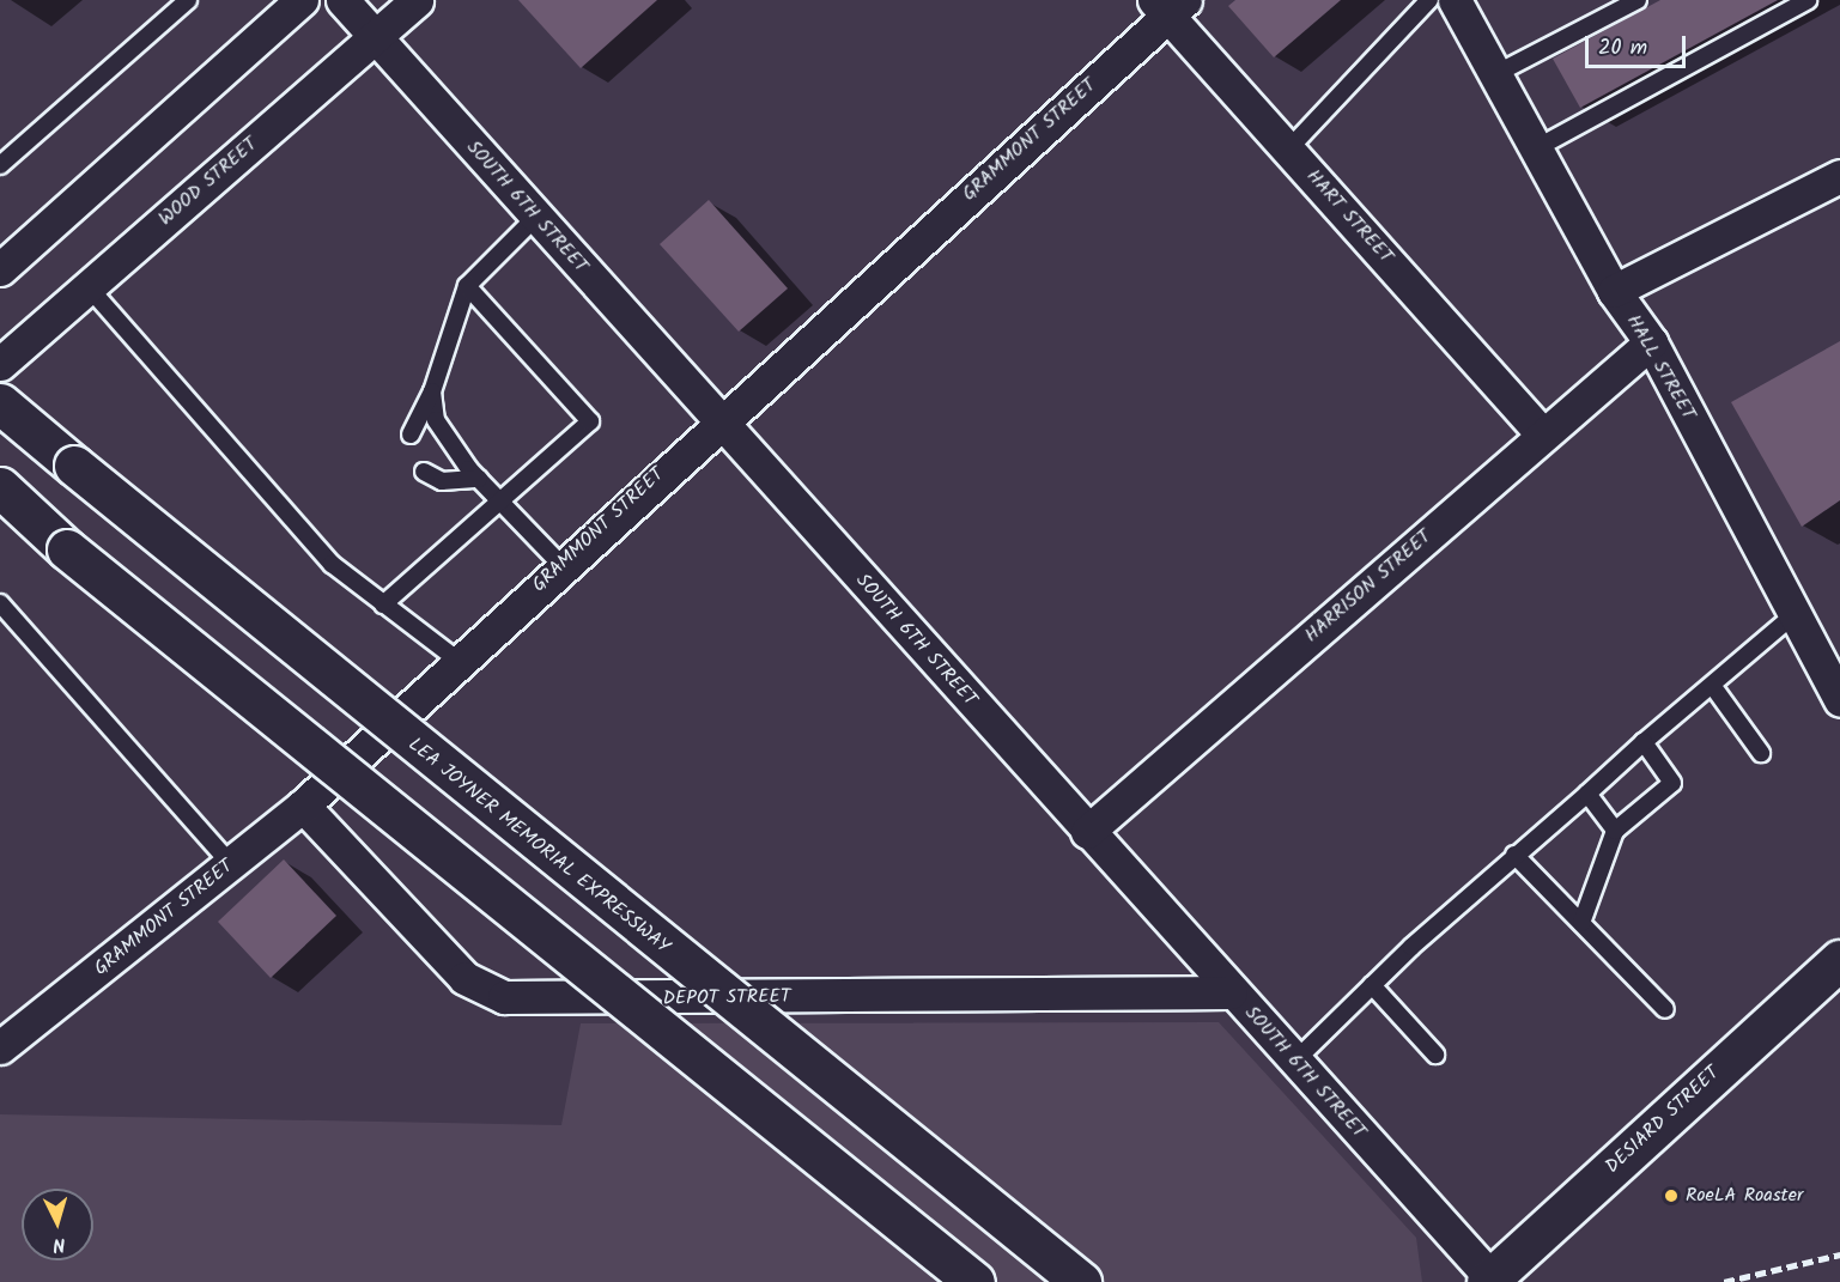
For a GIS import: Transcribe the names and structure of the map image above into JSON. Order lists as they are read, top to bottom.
{
  "streets": {
    "main road": ["LEA JOYNER MEMORIAL EXPRESSWAY", "DESIARD STREET"],
    "street": [
      "GRAMMONT STREET",
      "WOOD STREET",
      "SOUTH 6TH STREET",
      "HART STREET",
      "HALL STREET",
      "HARRISON STREET",
      "DEPOT STREET"
    ]
  },
  "crossings": [
    ["GRAMMONT STREET", "SOUTH 6TH STREET"],
    ["GRAMMONT STREET", "HART STREET"],
    ["GRAMMONT STREET", "DEPOT STREET"],
    ["WOOD STREET", "SOUTH 6TH STREET"],
    ["SOUTH 6TH STREET", "HARRISON STREET"],
    ["SOUTH 6TH STREET", "DEPOT STREET"],
    ["SOUTH 6TH STREET", "DESIARD STREET"],
    ["HART STREET", "HARRISON STREET"],
    ["HALL STREET", "HARRISON STREET"]
  ],
  "places": ["RoeLA Roaster"],
  "scale_bar": "20 m",
  "north": "bottom"
}
